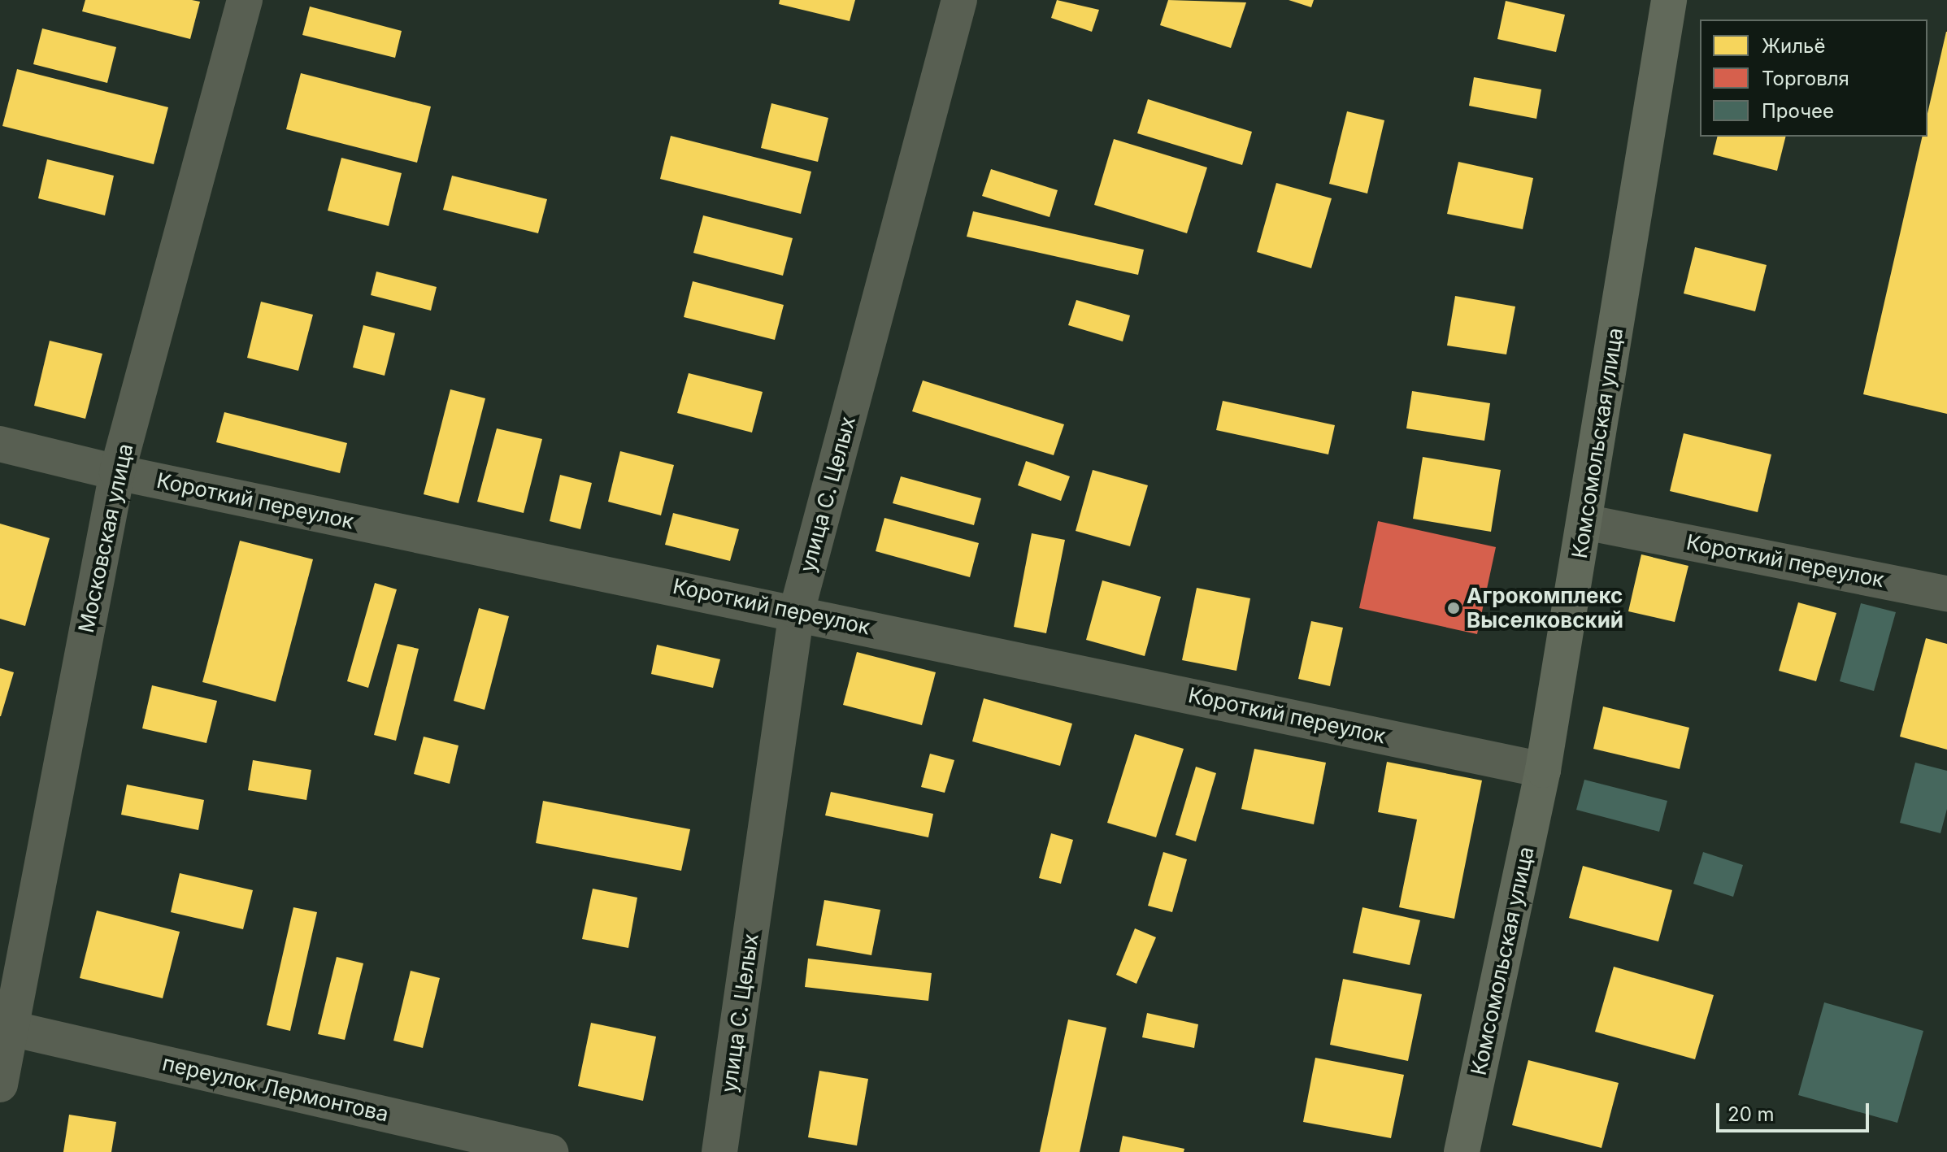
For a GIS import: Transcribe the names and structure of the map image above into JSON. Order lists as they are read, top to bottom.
{
  "streets": {
    "main road": ["Комсомольская улица"],
    "street": [
      "улица С. Целых",
      "Короткий переулок",
      "Московская улица",
      "переулок Лермонтова"
    ]
  },
  "crossings": [
    ["Комсомольская улица", "Короткий переулок"],
    ["улица С. Целых", "Короткий переулок"],
    ["Короткий переулок", "Московская улица"],
    ["Московская улица", "переулок Лермонтова"]
  ],
  "places": ["Агрокомплекс Выселковский"],
  "legend": ["Жильё", "Торговля", "Прочее"],
  "scale_bar": "20 m"
}
